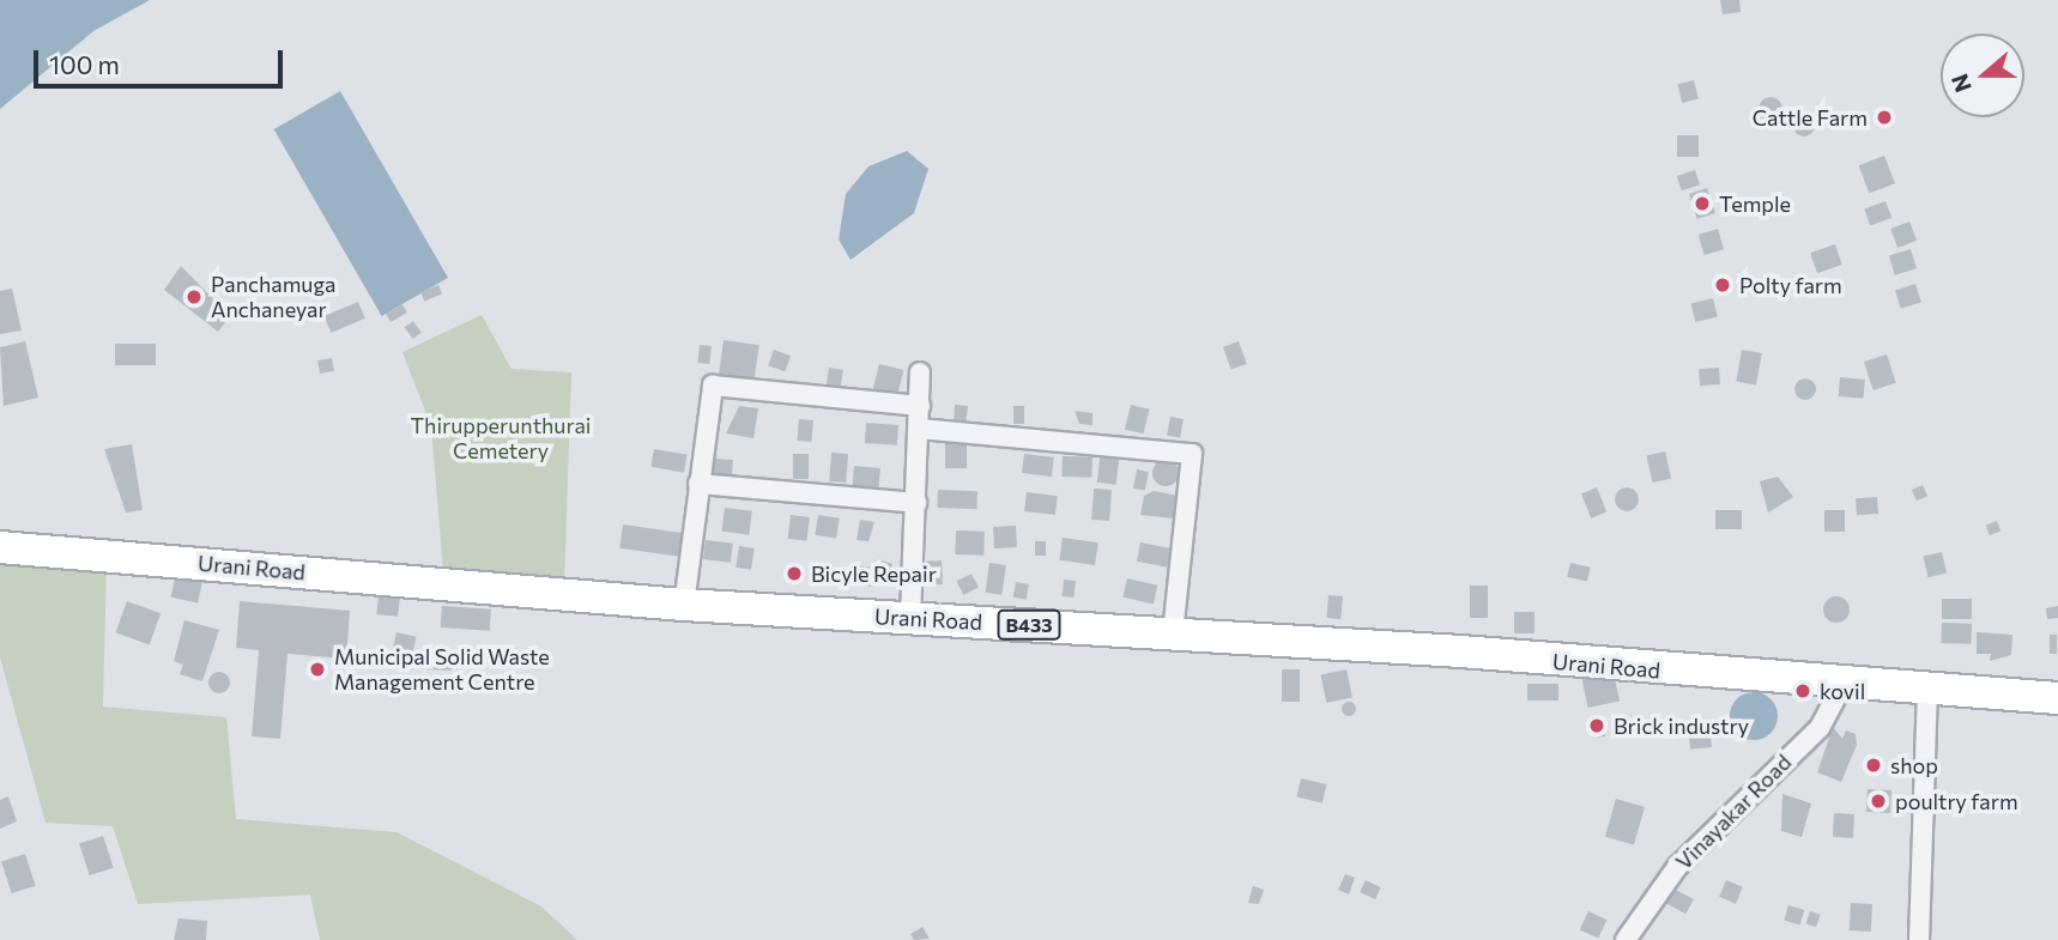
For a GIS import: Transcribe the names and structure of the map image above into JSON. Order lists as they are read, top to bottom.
{
  "streets": {
    "main road": ["Urani Road", "B433"],
    "street": ["Vinayakar Road"]
  },
  "crossings": [
    ["Urani Road", "Vinayakar Road"]
  ],
  "parks": ["Thirupperunthurai Cemetery"],
  "places": [
    "Cattle Farm",
    "Temple",
    "Polty farm",
    "Panchamuga Anchaneyar",
    "Bicyle Repair",
    "Municipal Solid Waste Management Centre",
    "kovil",
    "Brick industry",
    "shop",
    "poultry farm"
  ],
  "scale_bar": "100 m",
  "north": "left"
}
